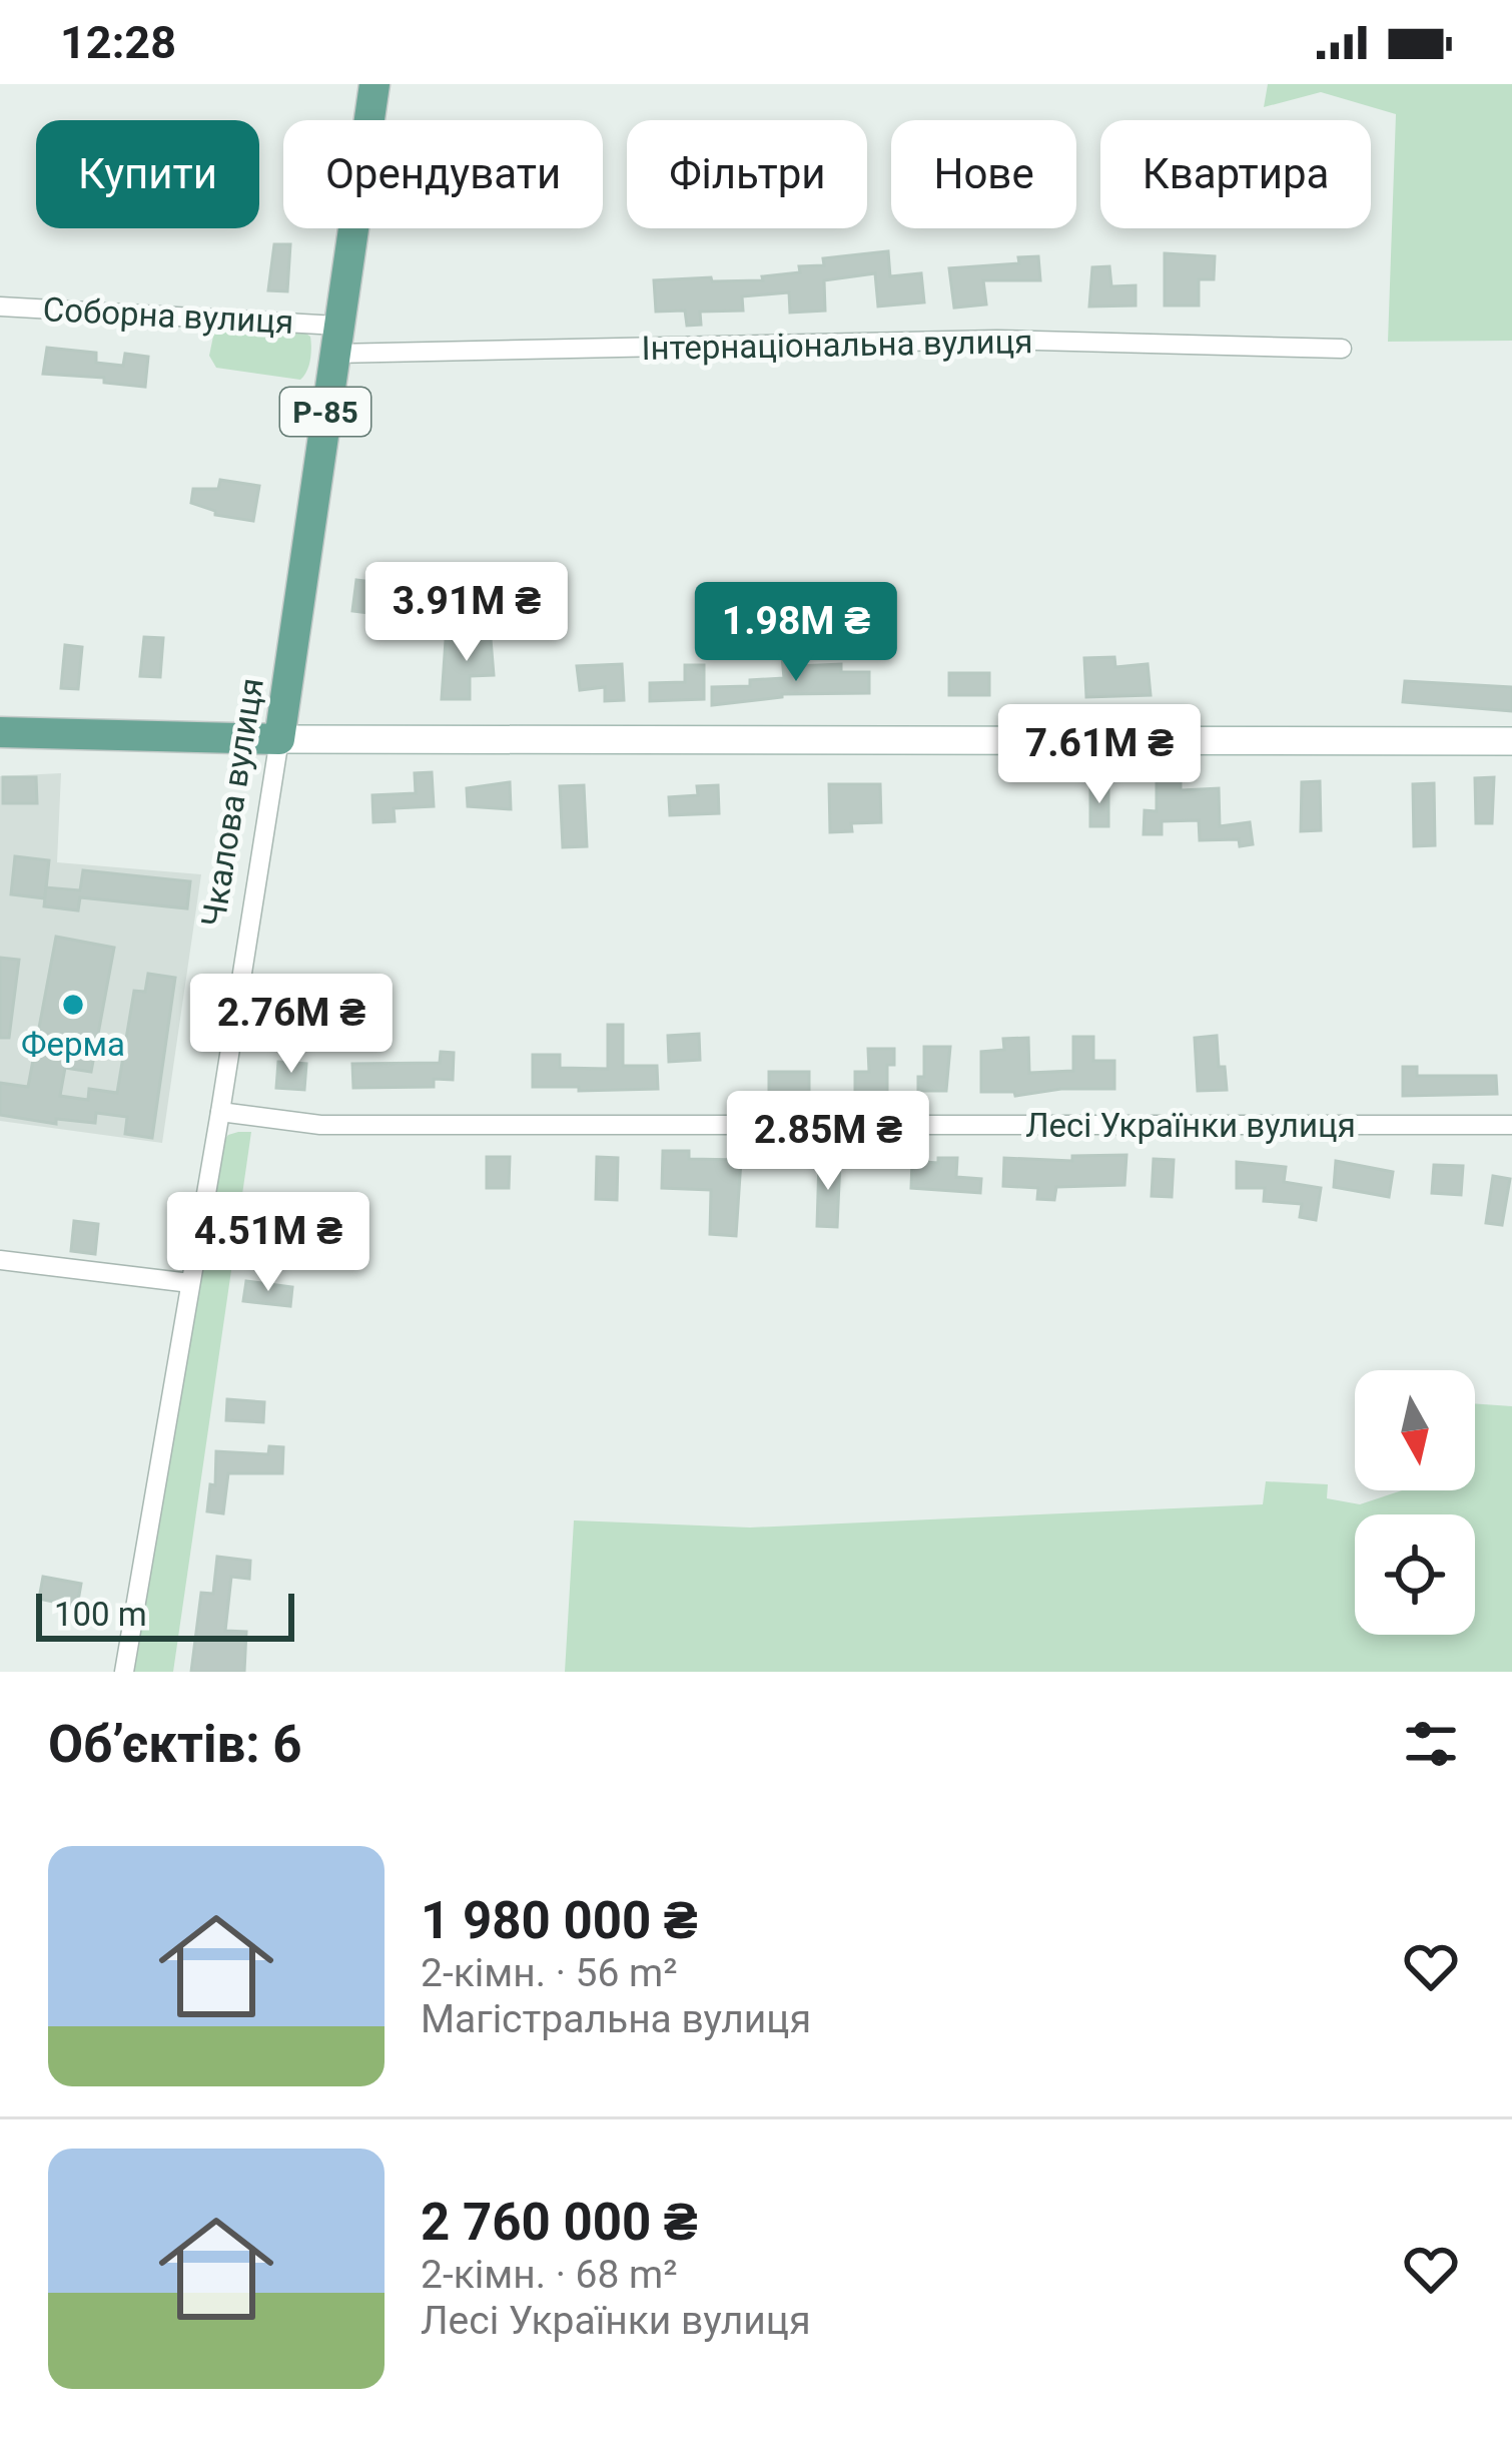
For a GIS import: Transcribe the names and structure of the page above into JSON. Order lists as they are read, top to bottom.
{
  "streets": {
    "main road": ["Р-85", "Чкалова вулиця"],
    "street": ["Соборна вулиця", "Інтернаціональна вулиця", "Лесі Українки вулиця"]
  },
  "crossings": [
    ["Соборна вулиця", "Інтернаціональна вулиця"],
    ["Соборна вулиця", "Чкалова вулиця"],
    ["Інтернаціональна вулиця", "Чкалова вулиця"],
    ["Чкалова вулиця", "Лесі Українки вулиця"]
  ],
  "places": ["Ферма"],
  "scale_bar": "100 m",
  "north": "bottom",
  "page": {
    "status": "12:28",
    "chip": [
      "Купити",
      "Орендувати",
      "Фільтри",
      "Нове",
      "Квартира"
    ],
    "price": [
      "3.91M ₴",
      "1.98M ₴",
      "7.61M ₴",
      "2.76M ₴",
      "2.85M ₴",
      "4.51M ₴"
    ],
    "scale": "100 m",
    "heading": "Об’єктів: 6",
    "list": [
      {
        "name": "1 980 000 ₴",
        "note": "2-кімн. · 56 m² · Магістральна вулиця"
      },
      {
        "name": "2 760 000 ₴",
        "note": "2-кімн. · 68 m² · Лесі Українки вулиця"
      }
    ]
  }
}
